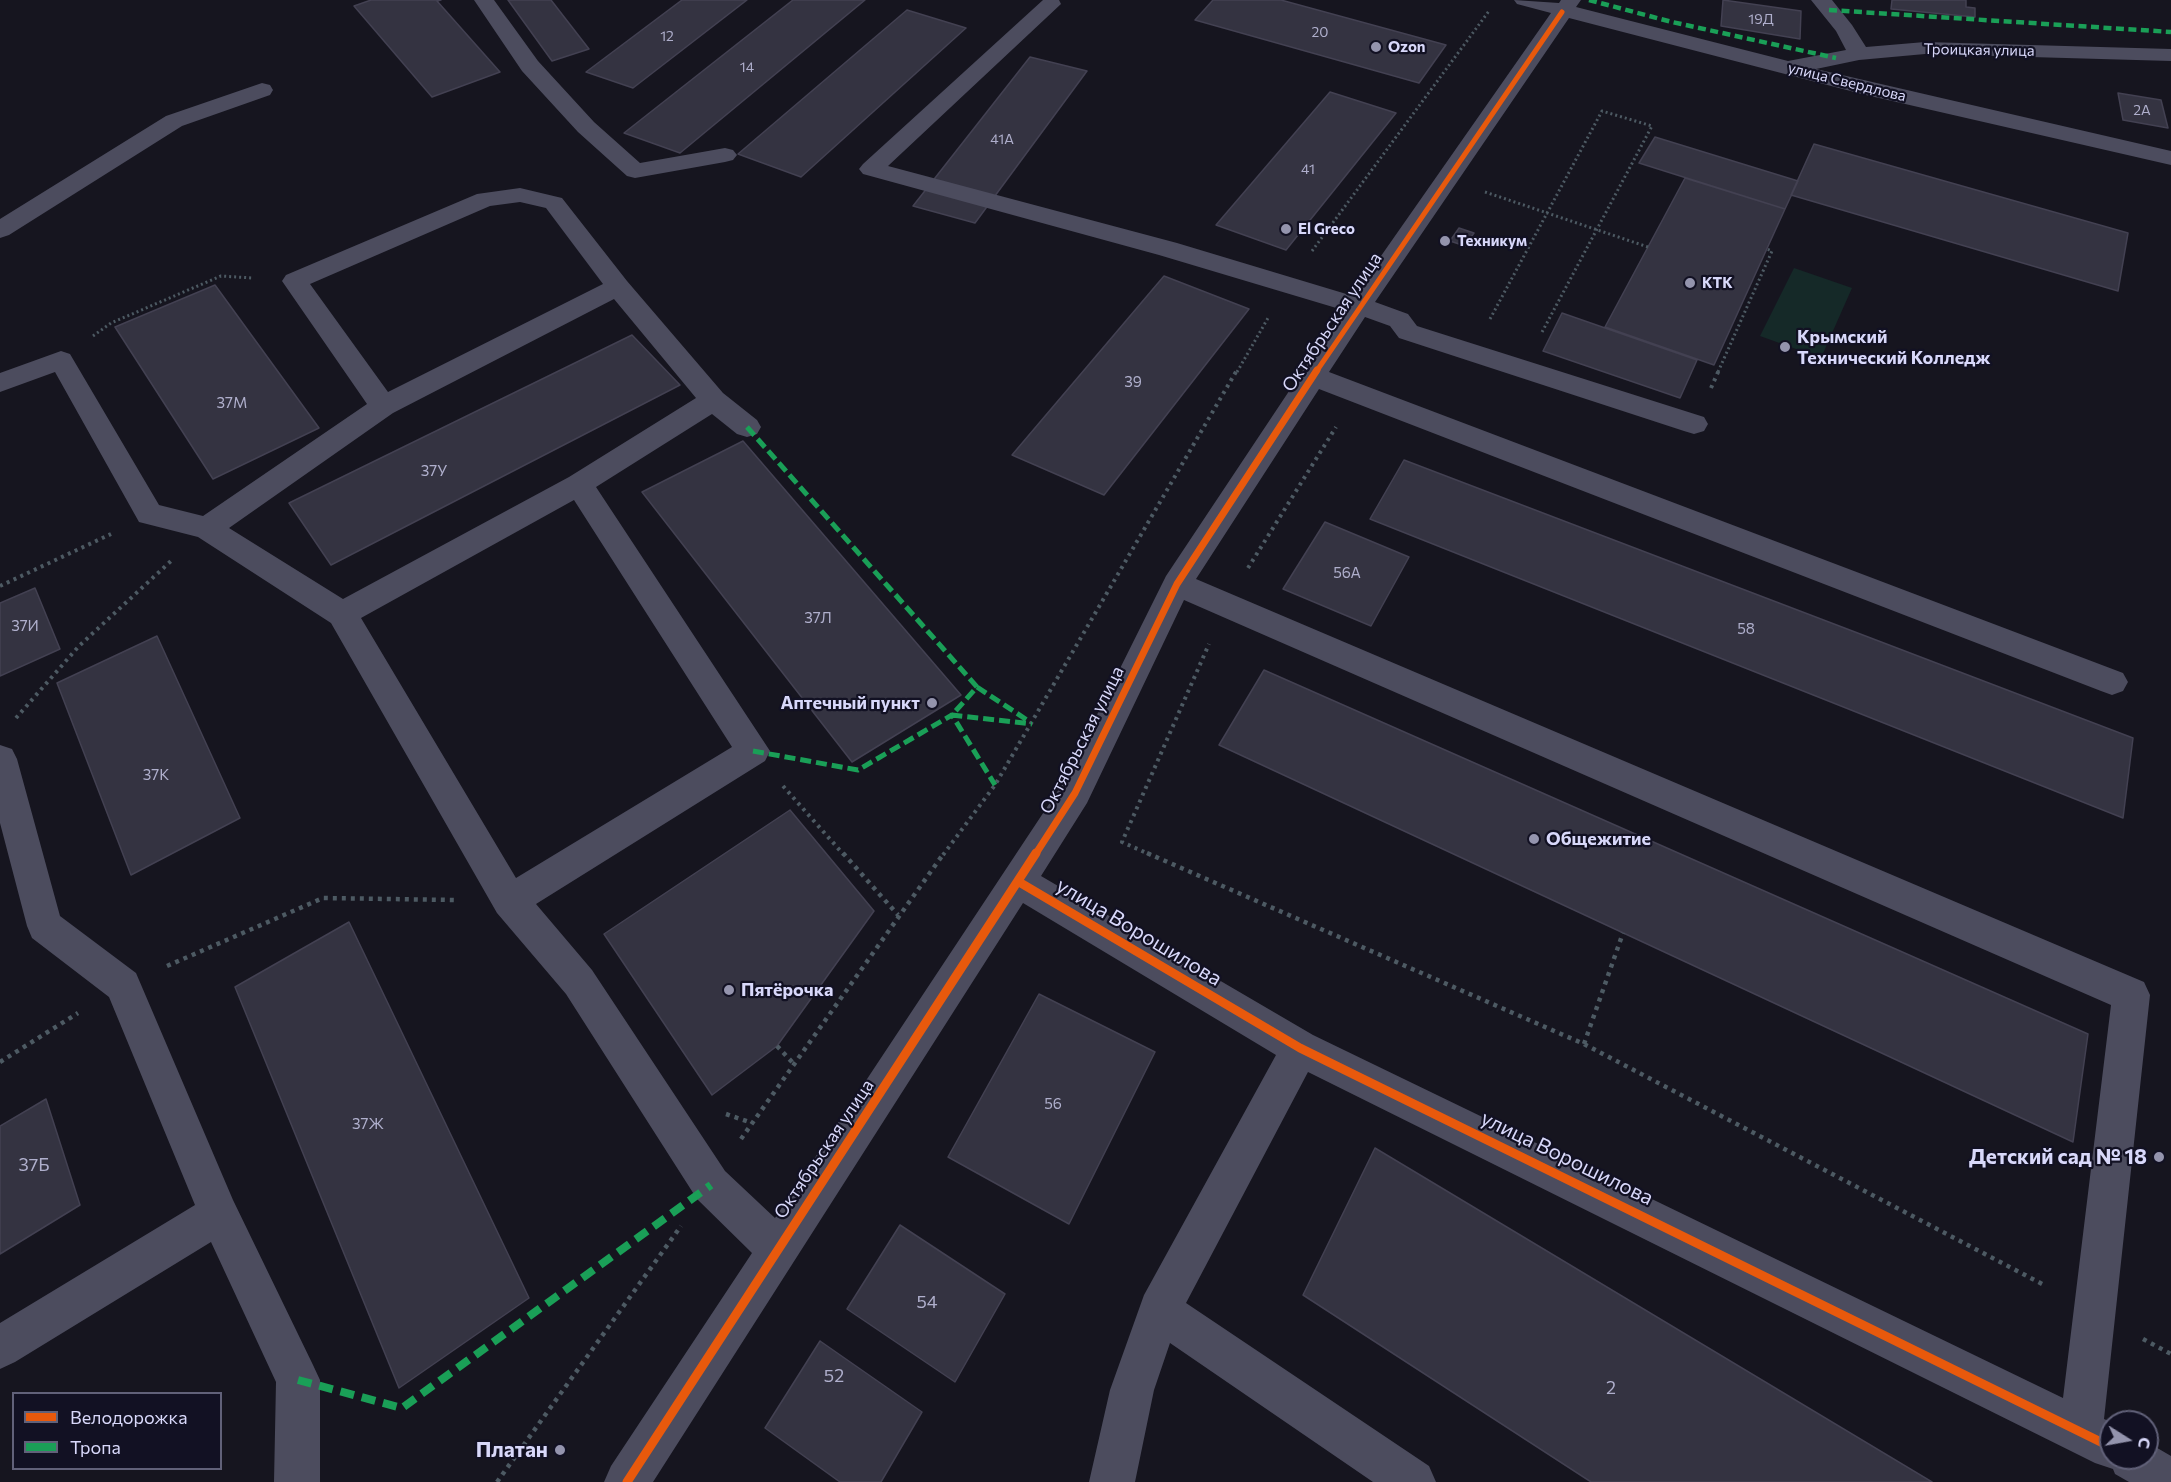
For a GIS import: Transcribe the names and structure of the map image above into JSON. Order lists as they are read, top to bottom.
{
  "streets": {
    "street": [
      "Троицкая улица",
      "улица Свердлова",
      "Октябрьская улица",
      "улица Ворошилова"
    ]
  },
  "crossings": [
    ["Троицкая улица", "улица Свердлова"],
    ["улица Свердлова", "Октябрьская улица"],
    ["Октябрьская улица", "улица Ворошилова"]
  ],
  "places": [
    "Ozon",
    "El Greco",
    "Техникум",
    "КТК",
    "Крымский Технический Колледж",
    "Аптечный пункт",
    "Общежитие",
    "Пятёрочка",
    "Детский сад № 18",
    "Платан"
  ],
  "house_numbers": [
    "19Д",
    "20",
    "12",
    "14",
    "2А",
    "41А",
    "41",
    "39",
    "37М",
    "37У",
    "56А",
    "37Л",
    "37И",
    "58",
    "37К",
    "56",
    "37Ж",
    "37Б",
    "54",
    "52",
    "2"
  ],
  "legend": ["Велодорожка", "Тропа"],
  "north": "right"
}
